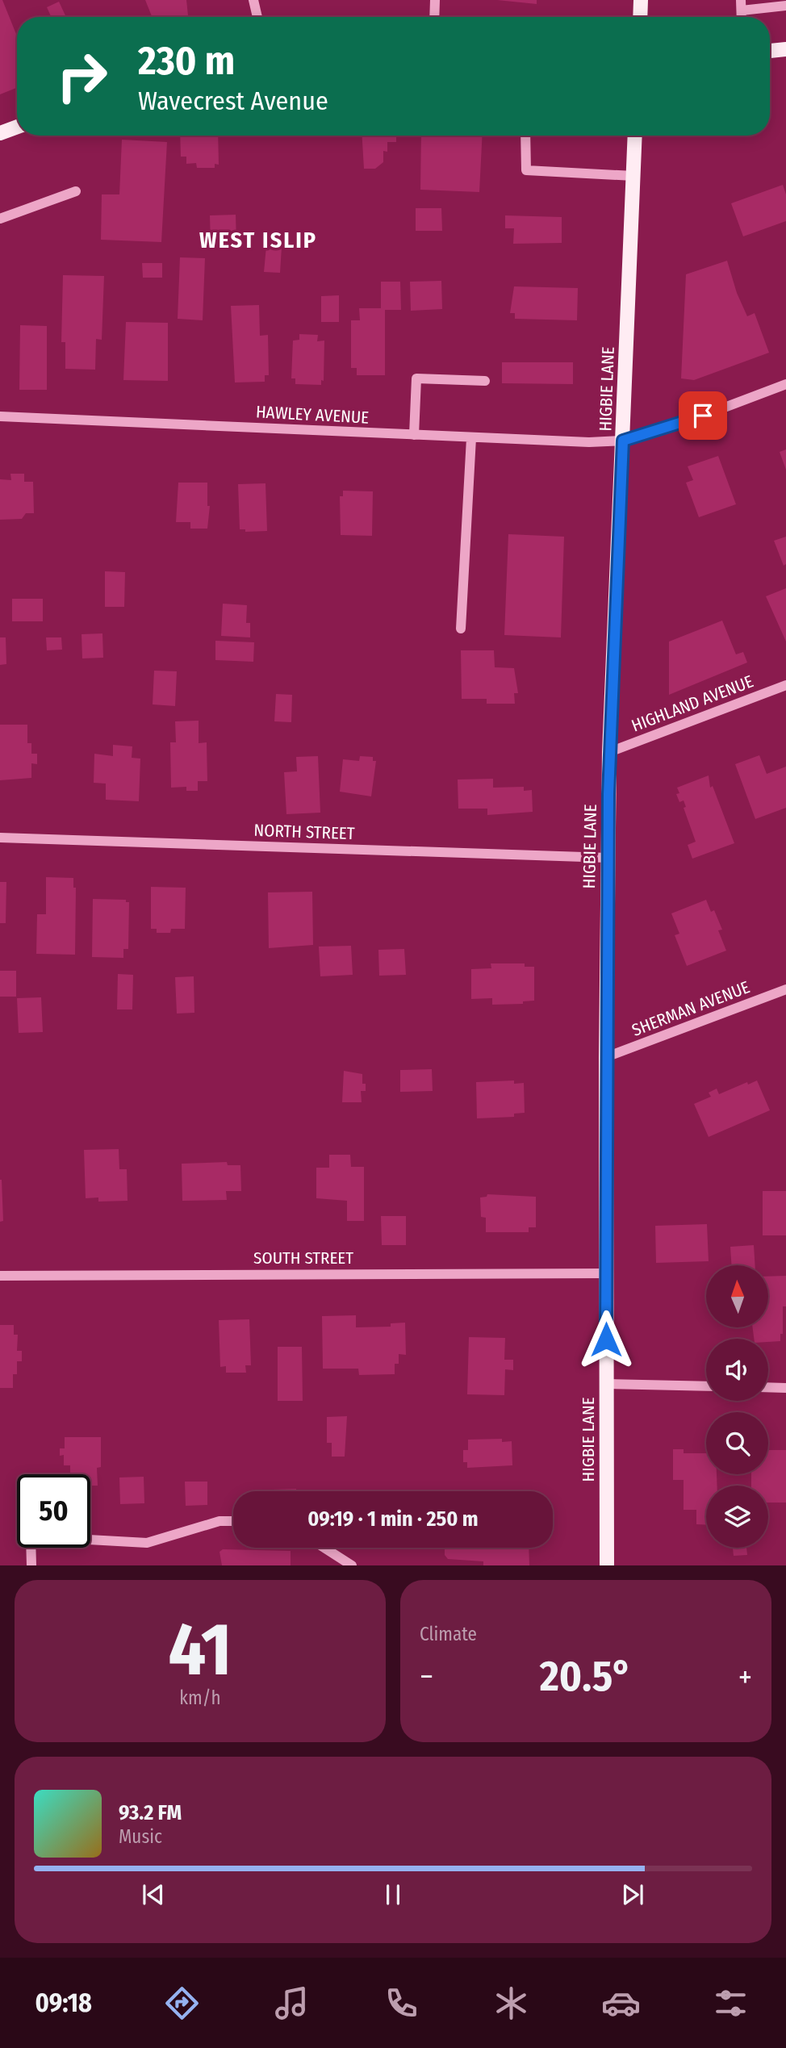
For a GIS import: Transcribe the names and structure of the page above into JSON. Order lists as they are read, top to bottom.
{
  "streets": {
    "main road": ["HIGBIE LANE"],
    "street": [
      "HAWLEY AVENUE",
      "HIGHLAND AVENUE",
      "NORTH STREET",
      "SHERMAN AVENUE",
      "SOUTH STREET"
    ]
  },
  "crossings": [
    ["HIGBIE LANE", "HAWLEY AVENUE"],
    ["HIGBIE LANE", "HIGHLAND AVENUE"],
    ["HIGBIE LANE", "NORTH STREET"],
    ["HIGBIE LANE", "SHERMAN AVENUE"],
    ["HIGBIE LANE", "SOUTH STREET"]
  ],
  "districts": ["WEST ISLIP"],
  "north": "top",
  "page": {
    "turn": ["230 m", "Wavecrest Avenue"],
    "limit": "50",
    "trip": "09:19 · 1 min · 250 m",
    "tile": [
      ["41", "km/h"],
      "Climate"
    ],
    "heat": ["−", "20.5°", "+"],
    "song": ["93.2 FM", "Music"],
    "tabs": "09:18"
  }
}
